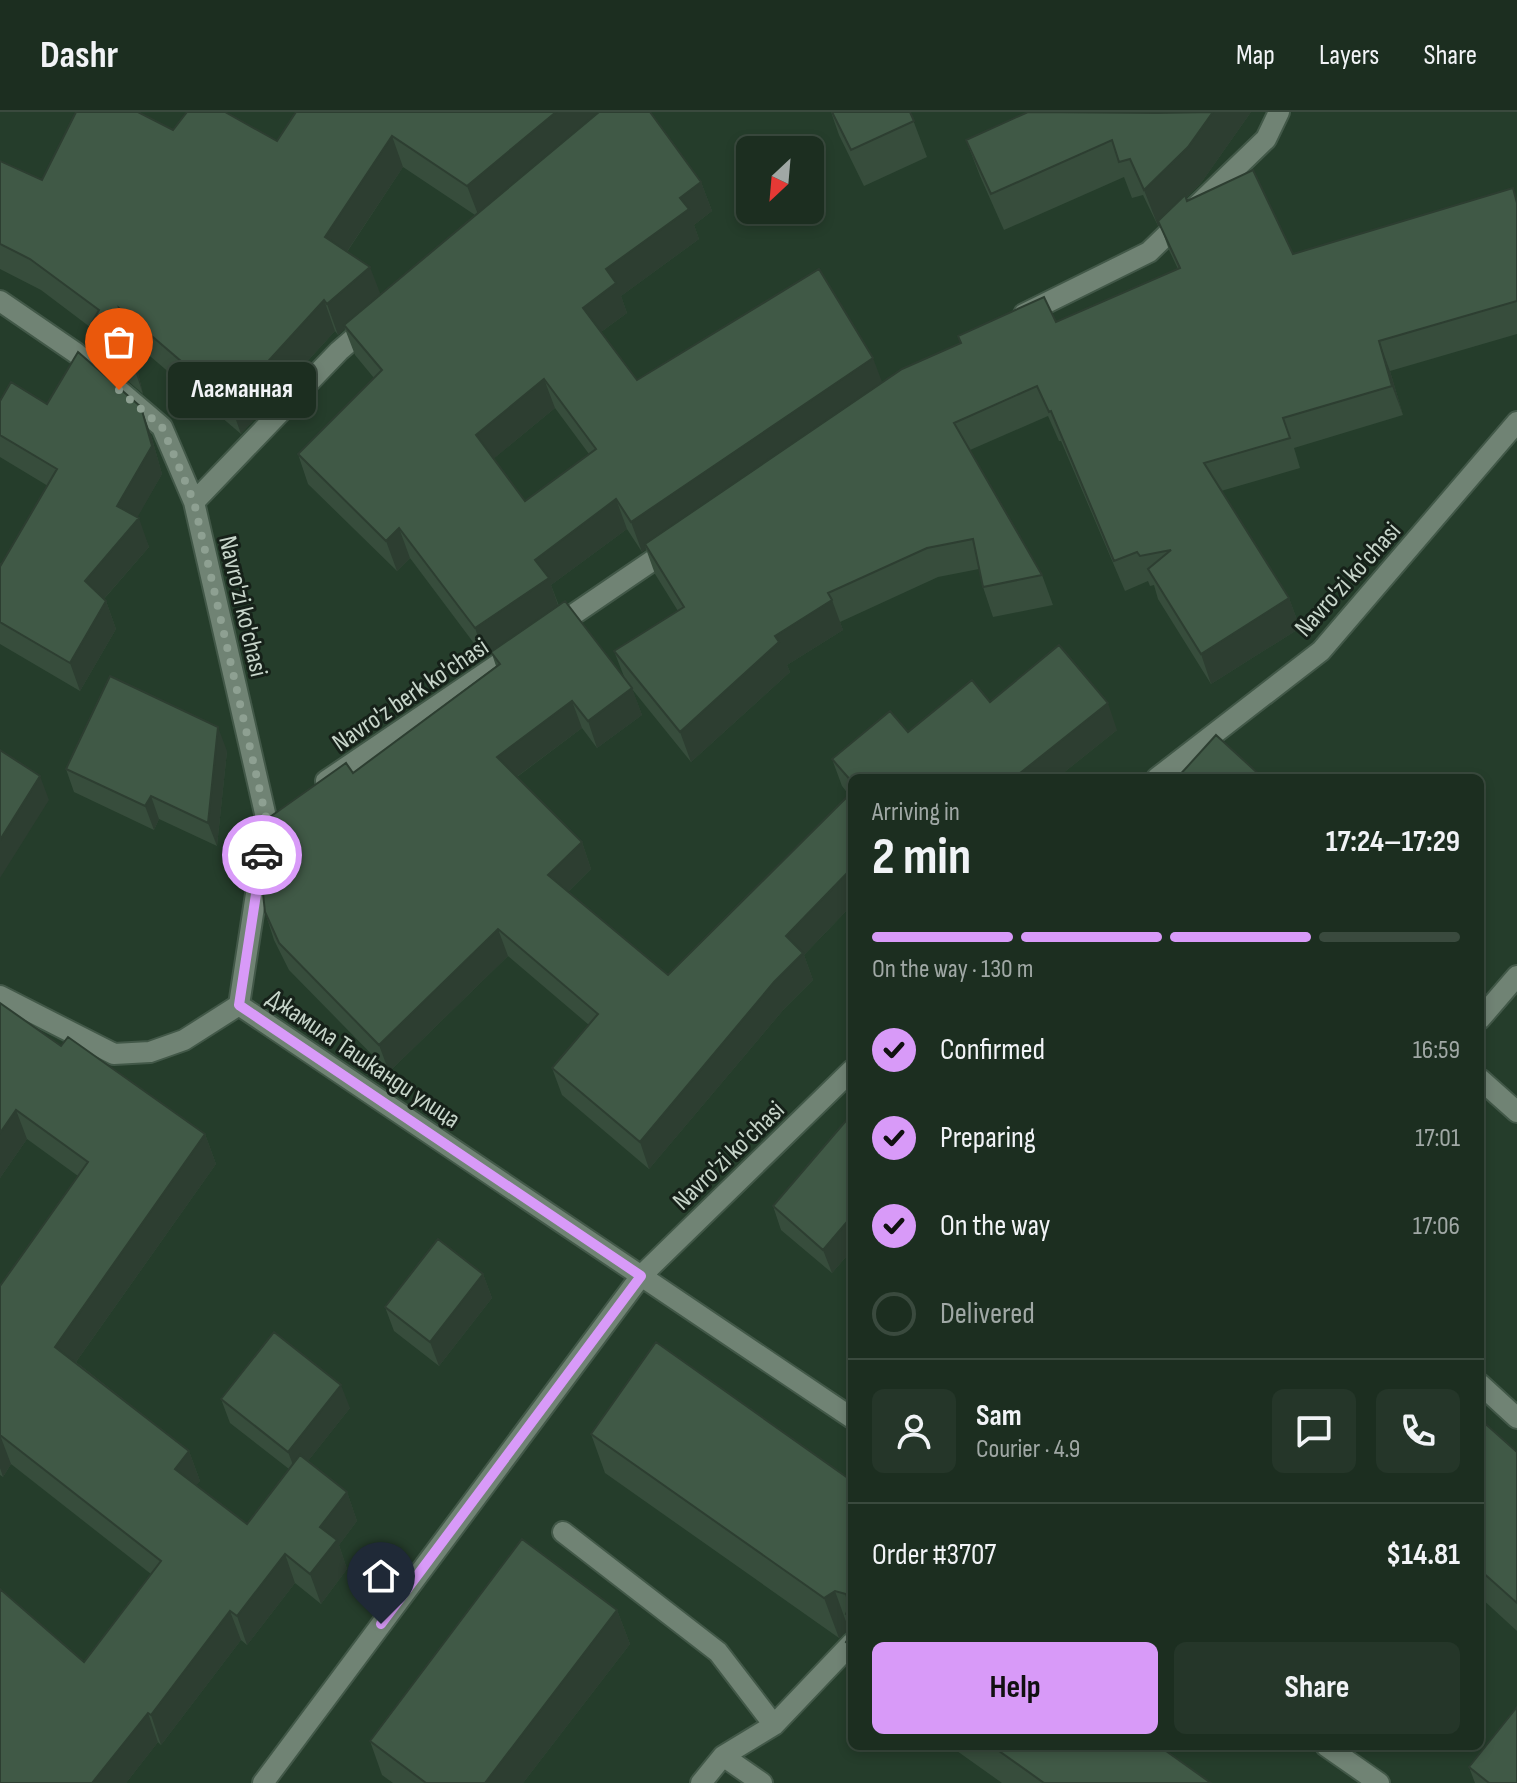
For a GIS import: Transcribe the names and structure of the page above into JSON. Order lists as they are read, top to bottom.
{
  "streets": {
    "street": ["Navro'zi ko'chasi", "Navro'z berk ko'chasi", "Джамила Ташканди улица"]
  },
  "crossings": [
    ["Navro'zi ko'chasi", "Джамила Ташканди улица"]
  ],
  "places": ["Лагманная"],
  "north": "bottom left",
  "page": {
    "header": "Dashr",
    "nav": ["Map", "Layers", "Share"],
    "bubble": "Лагманная",
    "heading": ["2 min", "Arriving in", "17:24–17:29"],
    "panel": [
      "Sam",
      "Courier · 4.9",
      "Order #3707",
      "$14.81"
    ],
    "bar": "On the way · 130 m",
    "list": [
      ["Confirmed", "16:59"],
      ["Preparing", "17:01"],
      ["On the way", "17:06"],
      "Delivered"
    ],
    "buttons": ["Help", "Share"]
  }
}
